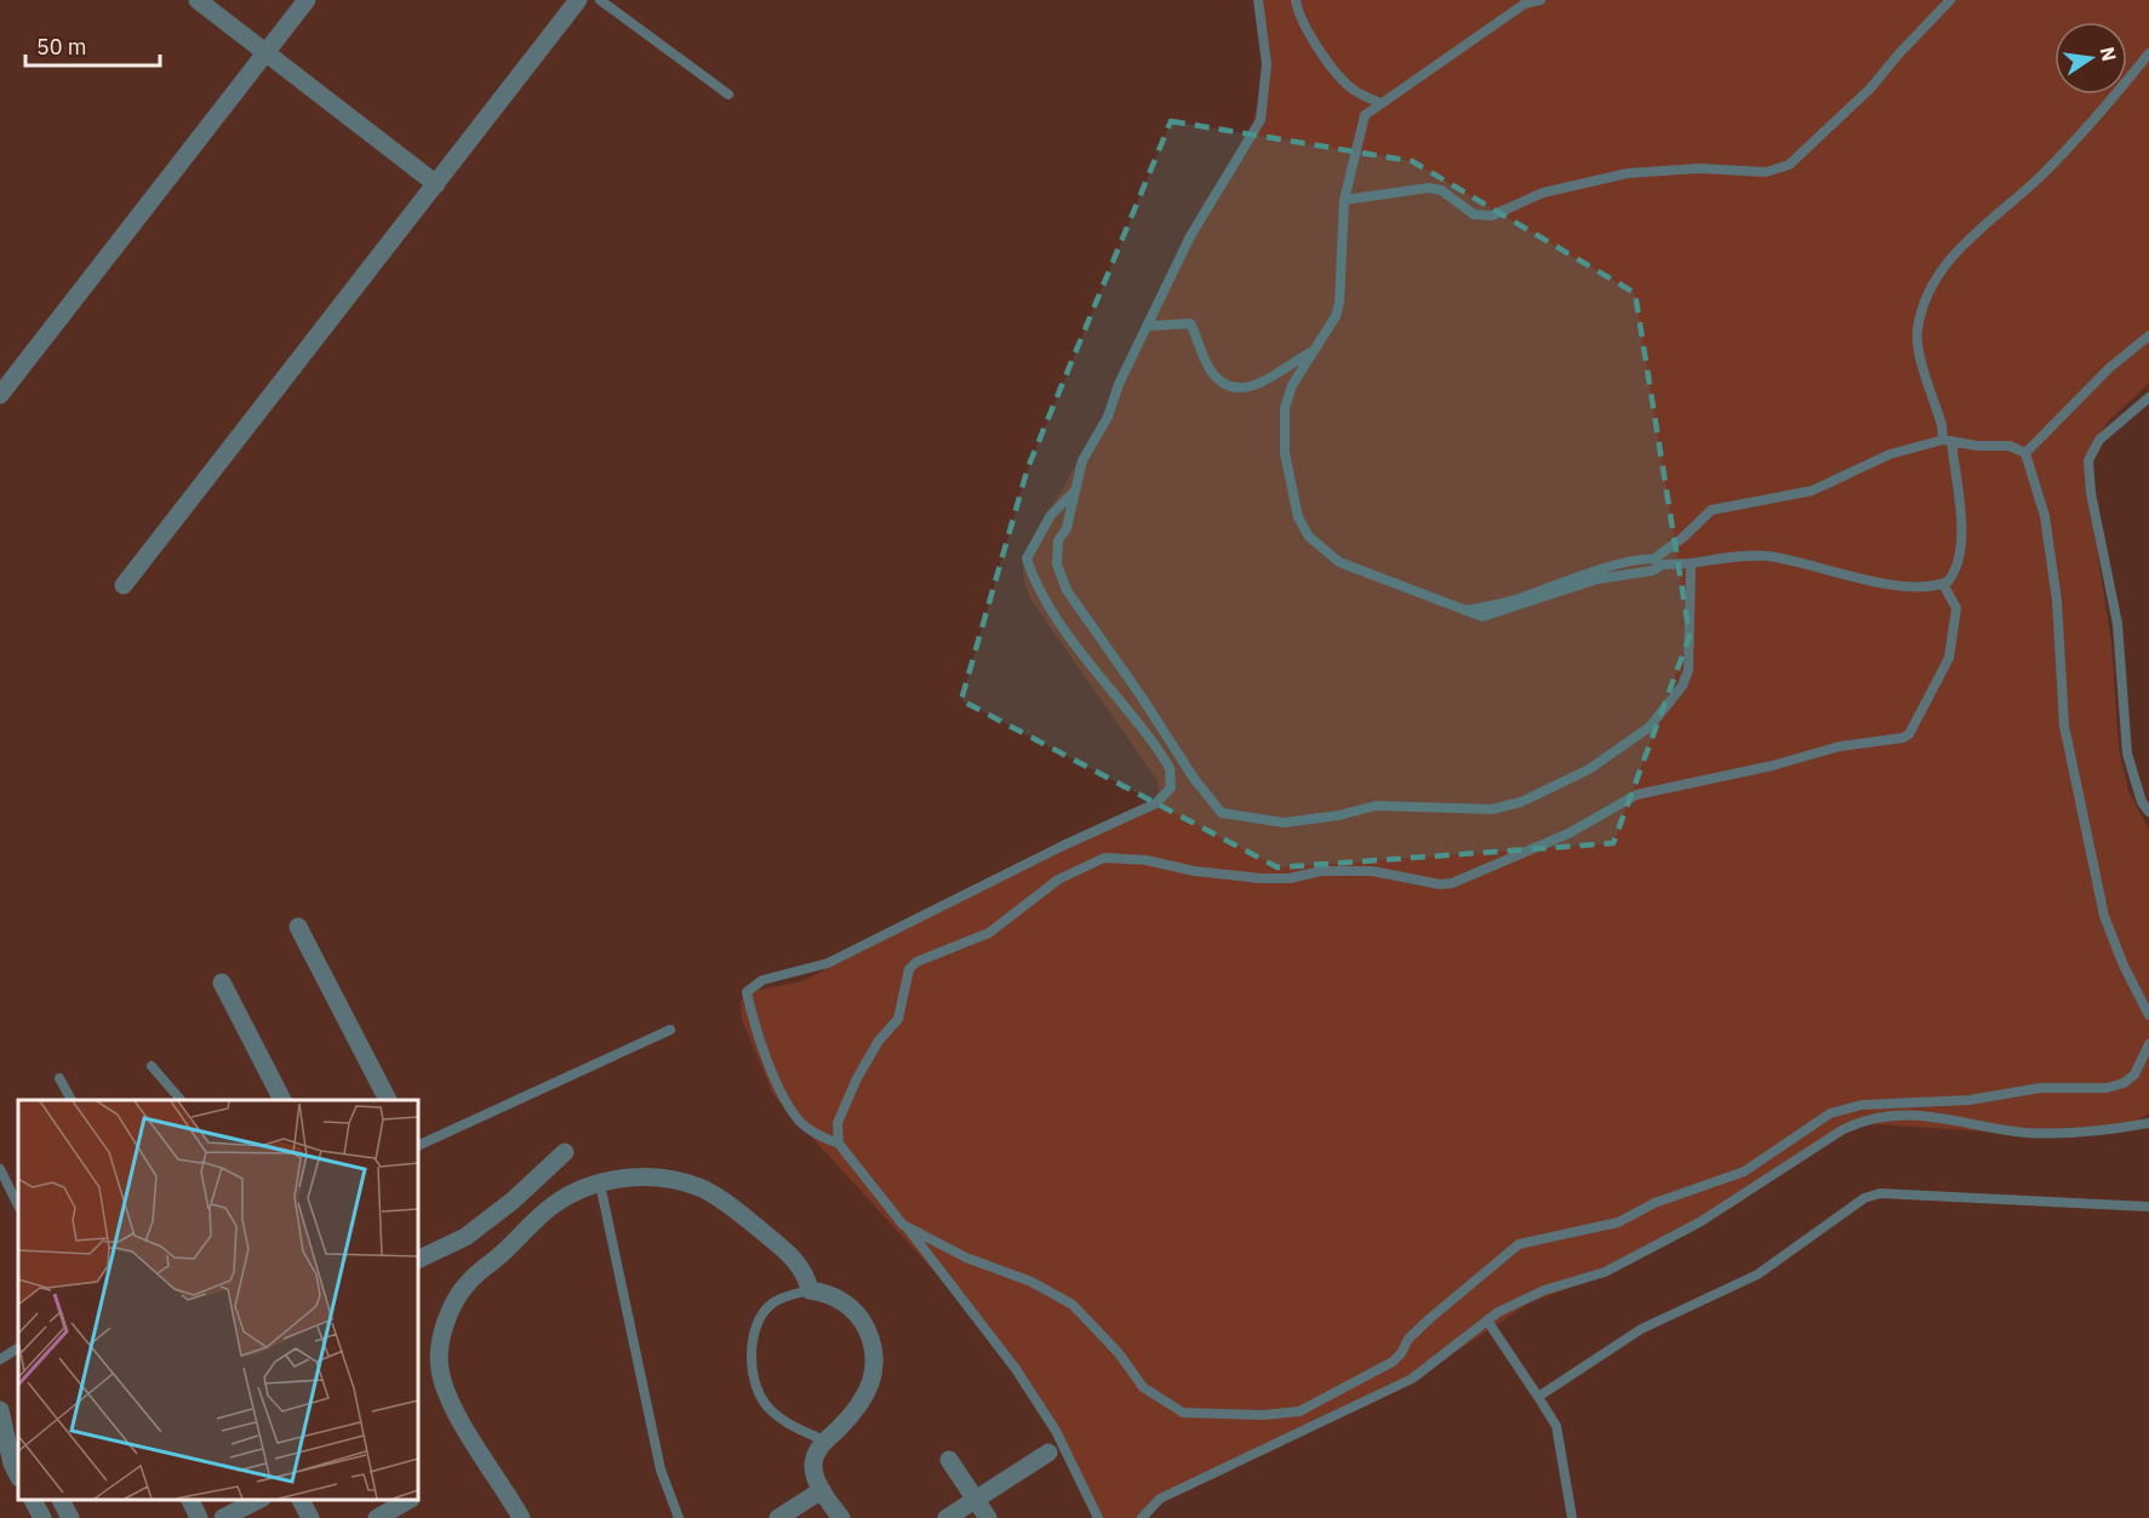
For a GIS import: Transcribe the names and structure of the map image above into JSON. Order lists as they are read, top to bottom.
{
  "scale_bar": "50 m",
  "north": "right"
}
